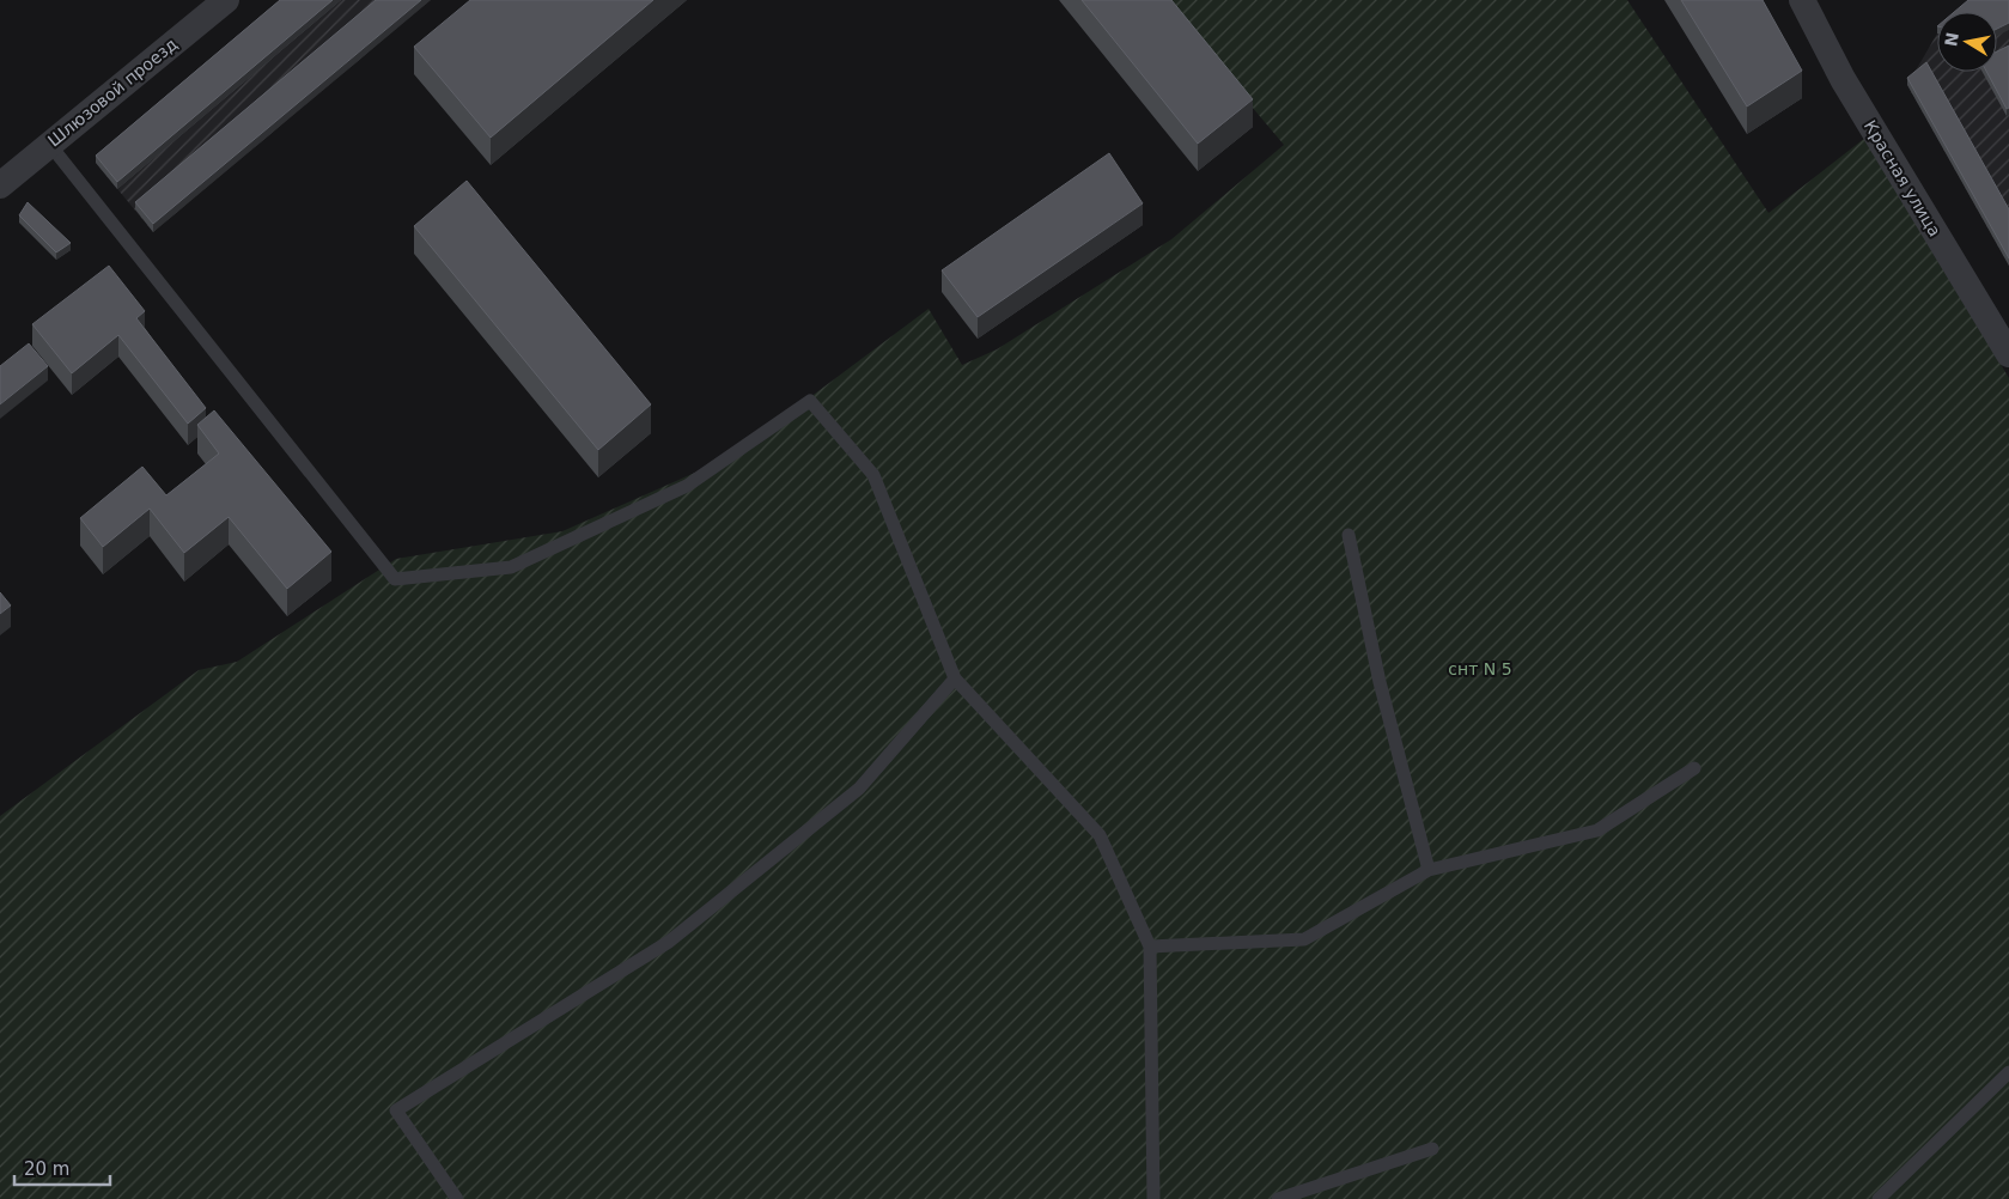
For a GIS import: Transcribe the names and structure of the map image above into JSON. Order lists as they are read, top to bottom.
{
  "streets": {
    "street": ["Шлюзовой проезд", "Красная улица"]
  },
  "parks": ["снт N 5"],
  "scale_bar": "20 m",
  "north": "left"
}
